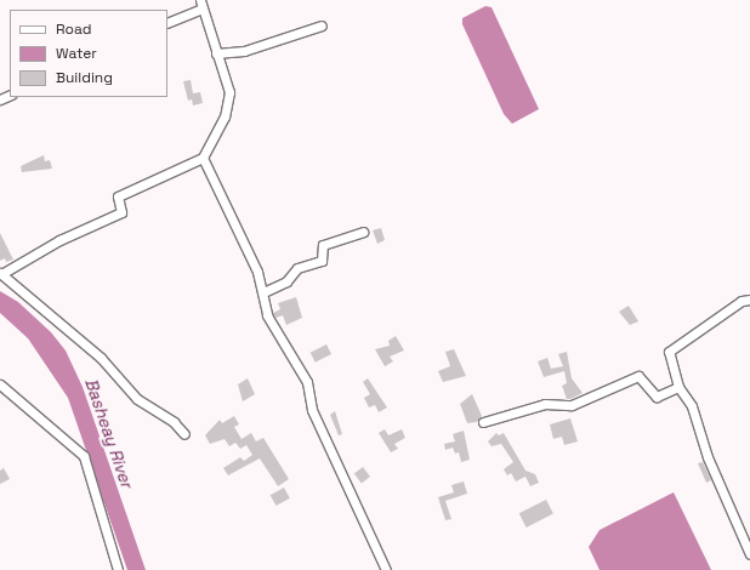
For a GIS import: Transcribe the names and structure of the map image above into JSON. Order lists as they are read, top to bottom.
{
  "water": ["Basheay River"],
  "legend": ["Road", "Water", "Building"]
}
